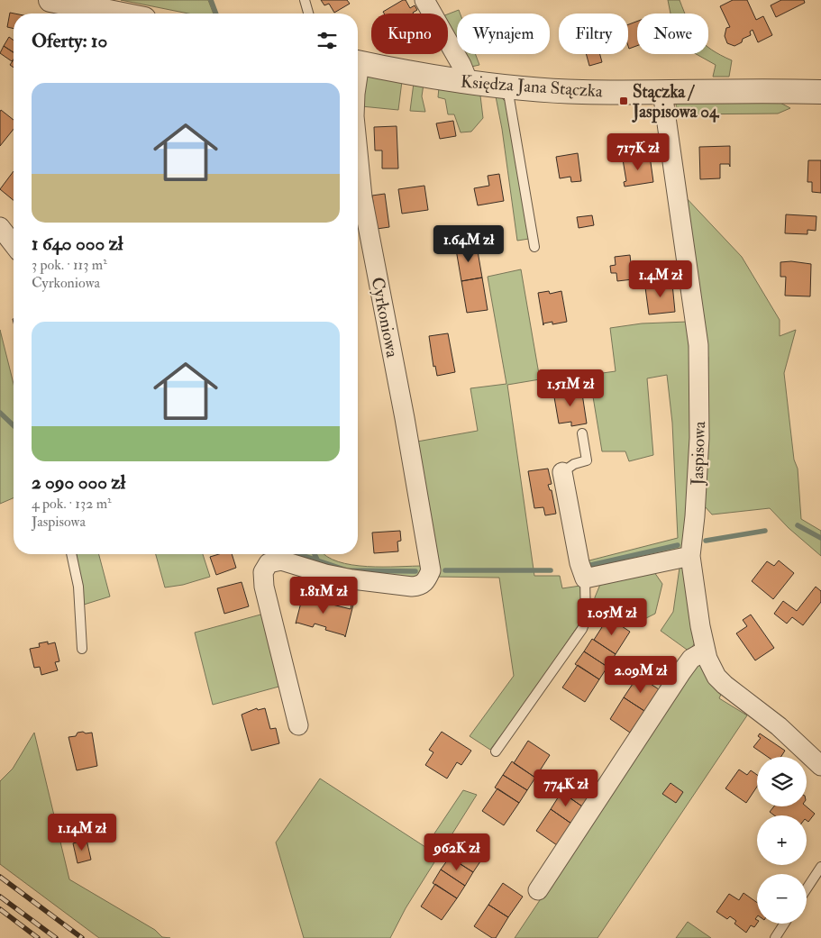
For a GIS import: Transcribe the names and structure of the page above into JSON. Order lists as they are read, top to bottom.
{
  "streets": {
    "street": ["Księdza Jana Stączka", "Cyrkoniowa", "Jaspisowa"]
  },
  "crossings": [
    ["Księdza Jana Stączka", "Jaspisowa"]
  ],
  "places": {
    "transit": ["Stączka / Jaspisowa 04"]
  },
  "page": {
    "chip": [
      "Kupno",
      "Wynajem",
      "Filtry",
      "Nowe"
    ],
    "heading": "Oferty: 10",
    "list": [
      {
        "name": "1 640 000 zł",
        "note": "3 pok. · 113 m² · Cyrkoniowa"
      },
      {
        "name": "2 090 000 zł",
        "note": "4 pok. · 132 m² · Jaspisowa"
      }
    ],
    "price": [
      "717K zł",
      "1.64M zł",
      "1.4M zł",
      "1.51M zł",
      "1.81M zł",
      "1.05M zł",
      "2.09M zł",
      "774K zł",
      "1.14M zł",
      "962K zł"
    ],
    "map_buttons": ["+", "−"]
  }
}
